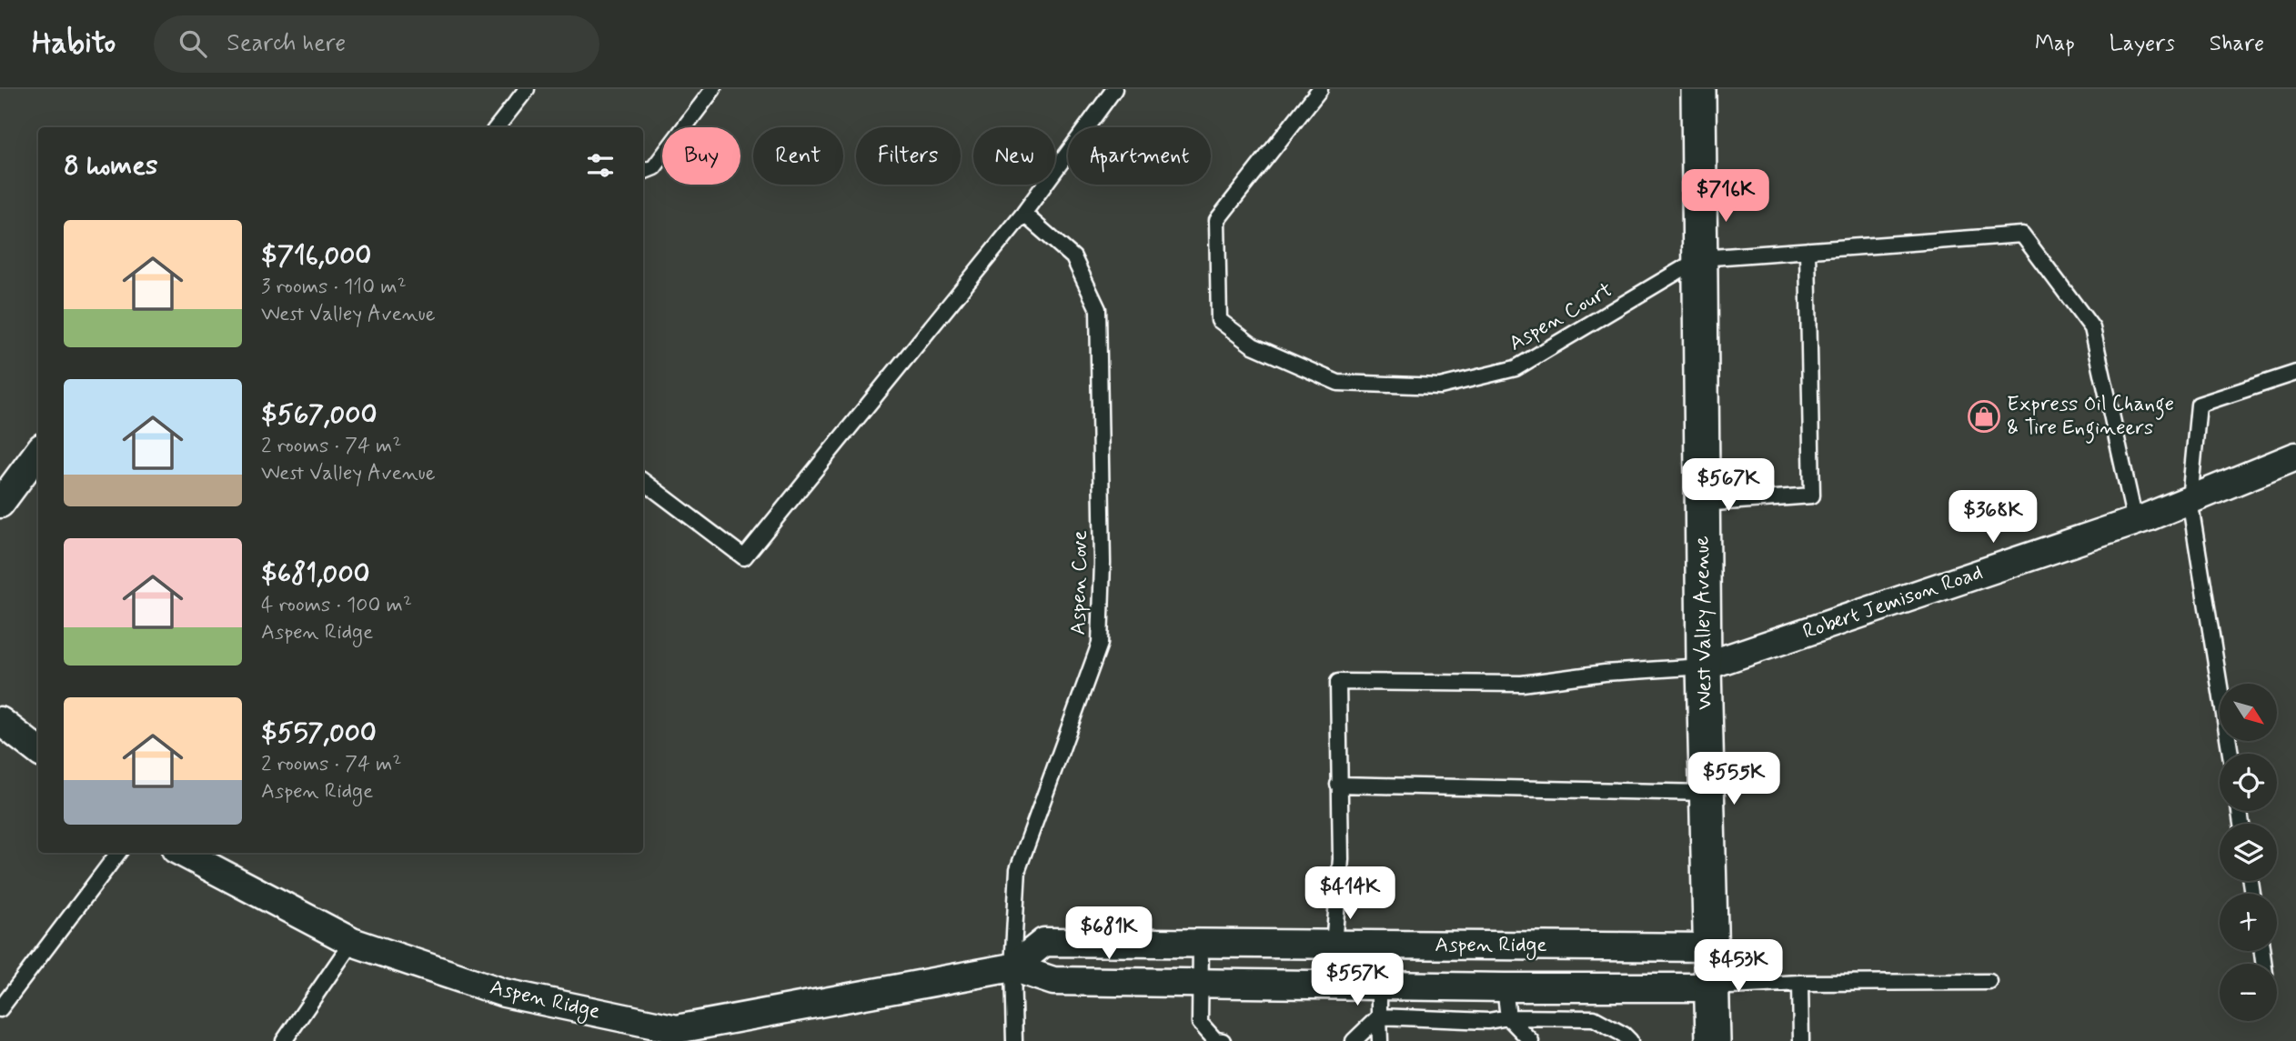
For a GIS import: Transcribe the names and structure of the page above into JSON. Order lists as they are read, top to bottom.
{
  "streets": {
    "street": ["Robert Jemison Road", "West Valley Avenue", "Aspen Ridge"],
    "lane": ["Aspen Court", "Aspen Cove"]
  },
  "crossings": [
    ["Aspen Court", "West Valley Avenue"],
    ["Aspen Cove", "Aspen Ridge"],
    ["Robert Jemison Road", "West Valley Avenue"],
    ["West Valley Avenue", "Aspen Ridge"]
  ],
  "places": {
    "shop": ["Express Oil Change & Tire Engineers"]
  },
  "north": "bottom right",
  "page": {
    "header": "Habito",
    "search": "Search here",
    "nav": ["Map", "Layers", "Share"],
    "chip": [
      "Buy",
      "Rent",
      "Filters",
      "New",
      "Apartment"
    ],
    "heading": "8 homes",
    "price": [
      "$716K",
      "$567K",
      "$368K",
      "$555K",
      "$414K",
      "$681K",
      "$453K",
      "$557K"
    ],
    "list": [
      {
        "name": "$716,000",
        "note": "3 rooms · 110 m² · West Valley Avenue"
      },
      {
        "name": "$567,000",
        "note": "2 rooms · 74 m² · West Valley Avenue"
      },
      {
        "name": "$681,000",
        "note": "4 rooms · 100 m² · Aspen Ridge"
      },
      {
        "name": "$557,000",
        "note": "2 rooms · 74 m² · Aspen Ridge"
      }
    ],
    "map_buttons": ["+", "−"]
  }
}
